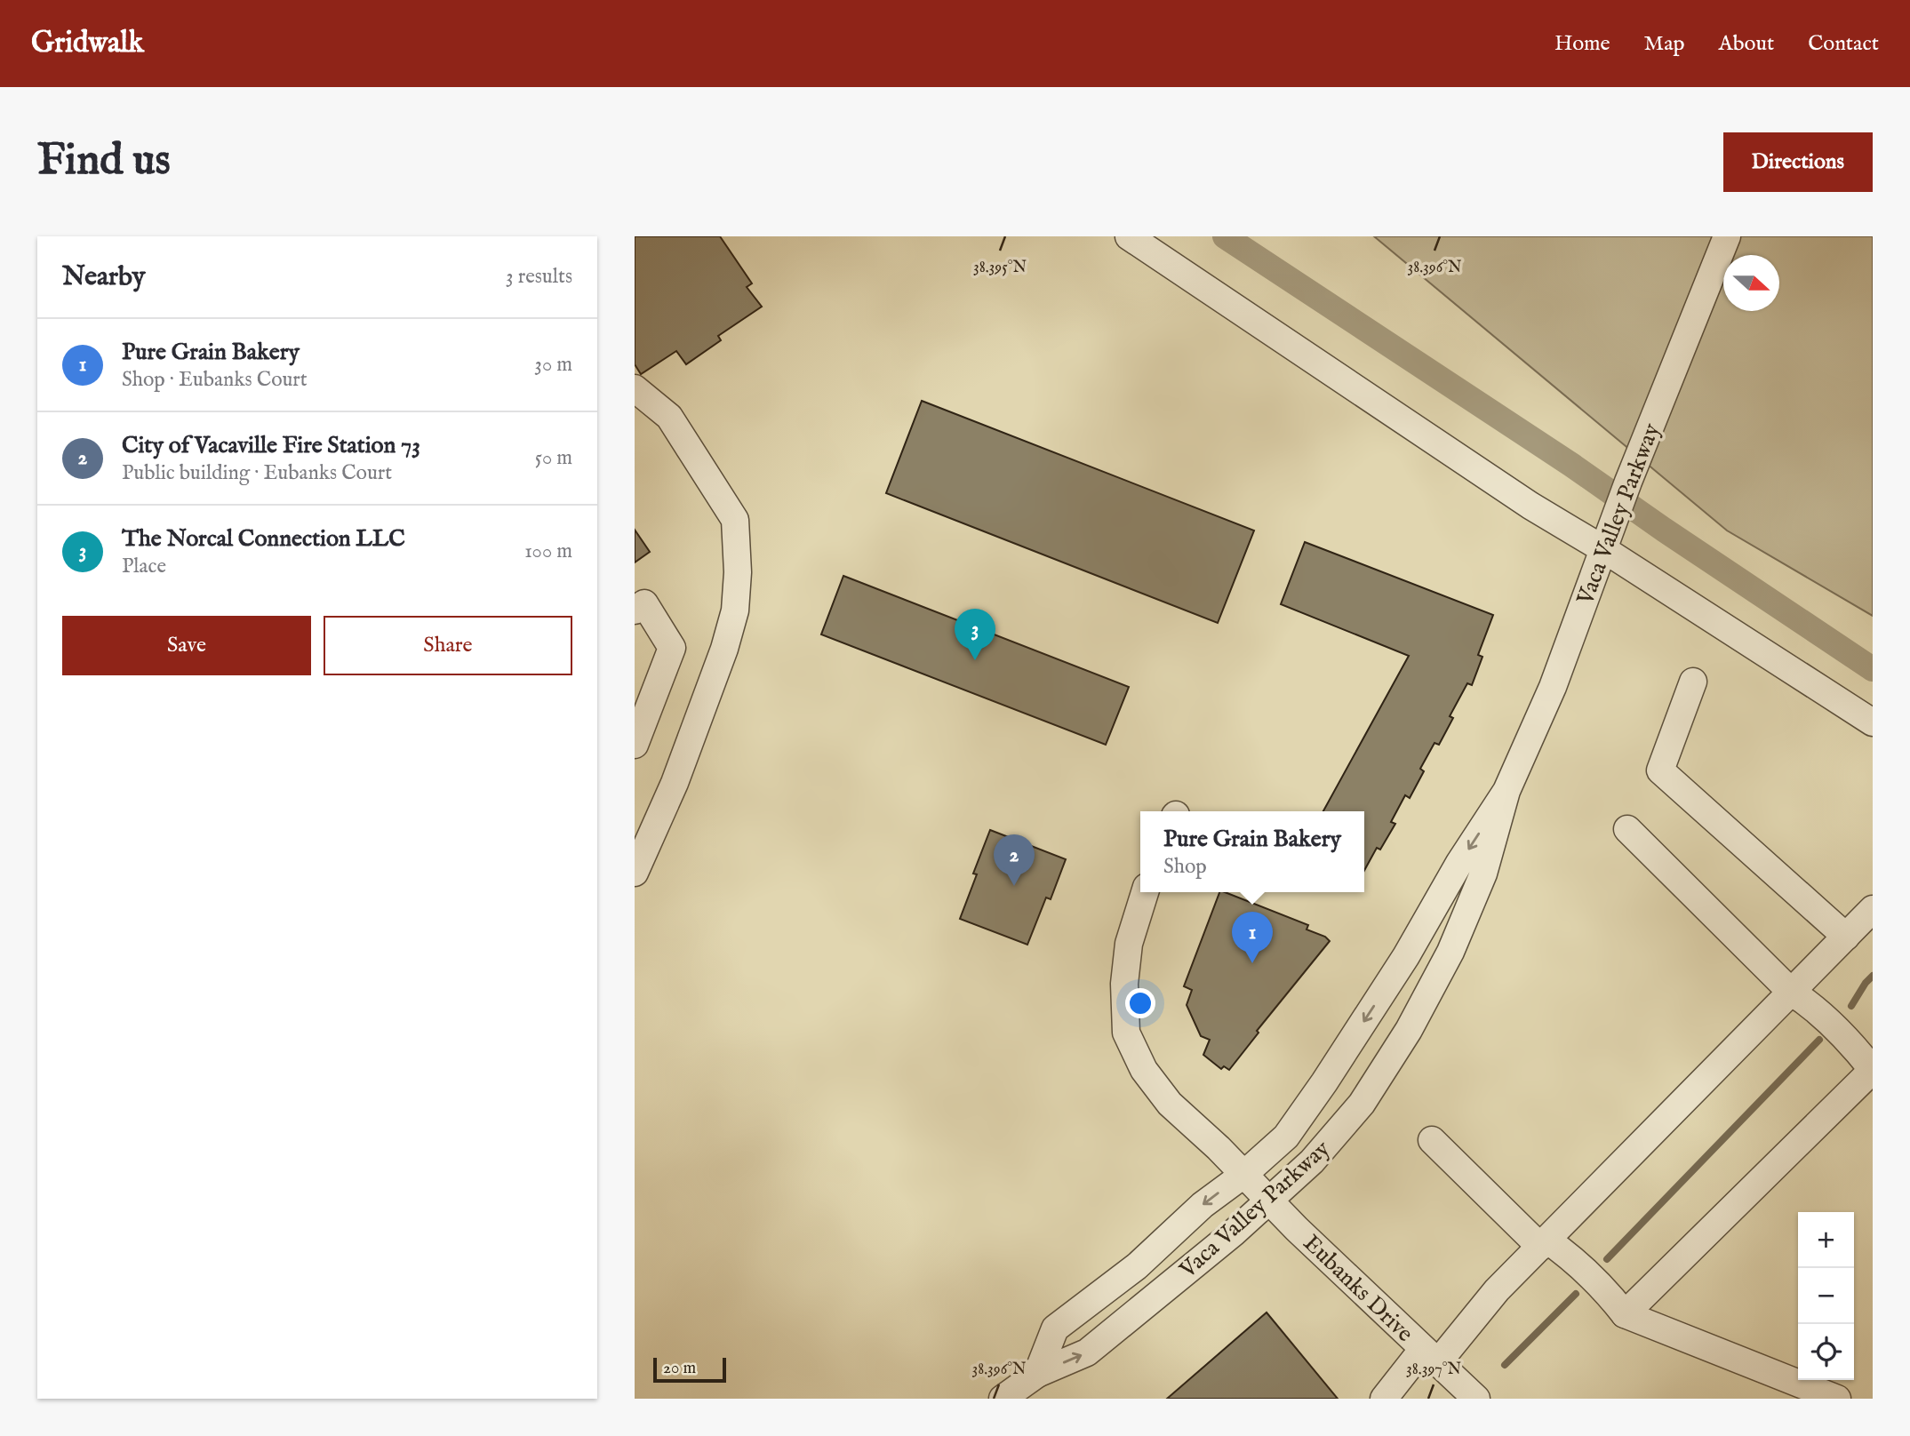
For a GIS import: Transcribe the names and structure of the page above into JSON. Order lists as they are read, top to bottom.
{
  "streets": {
    "street": ["Vaca Valley Parkway", "Eubanks Drive"]
  },
  "crossings": [
    ["Vaca Valley Parkway", "Eubanks Drive"]
  ],
  "scale_bar": "20 m",
  "north": "right",
  "page": {
    "header": "Gridwalk",
    "nav": [
      "Home",
      "Map",
      "About",
      "Contact"
    ],
    "buttons": [
      "Directions",
      ["Save", "Share"]
    ],
    "title": "Find us",
    "heading": ["Nearby", "3 results"],
    "list": [
      {
        "mark": "1",
        "name": "Pure Grain Bakery",
        "note": "Shop · Eubanks Court",
        "value": "30 m"
      },
      {
        "mark": "2",
        "name": "City of Vacaville Fire Station 73",
        "note": "Public building · Eubanks Court",
        "value": "50 m"
      },
      {
        "mark": "3",
        "name": "The Norcal Connection LLC",
        "note": "Place",
        "value": "100 m"
      }
    ],
    "pins": ["3", "2", "1"],
    "popup": ["Pure Grain Bakery", "Shop"],
    "map_buttons": ["+", "−"],
    "scale": "20 m"
  },
  "coordinates": ["38.395°N", "38.396°N", "38.397°N"]
}
